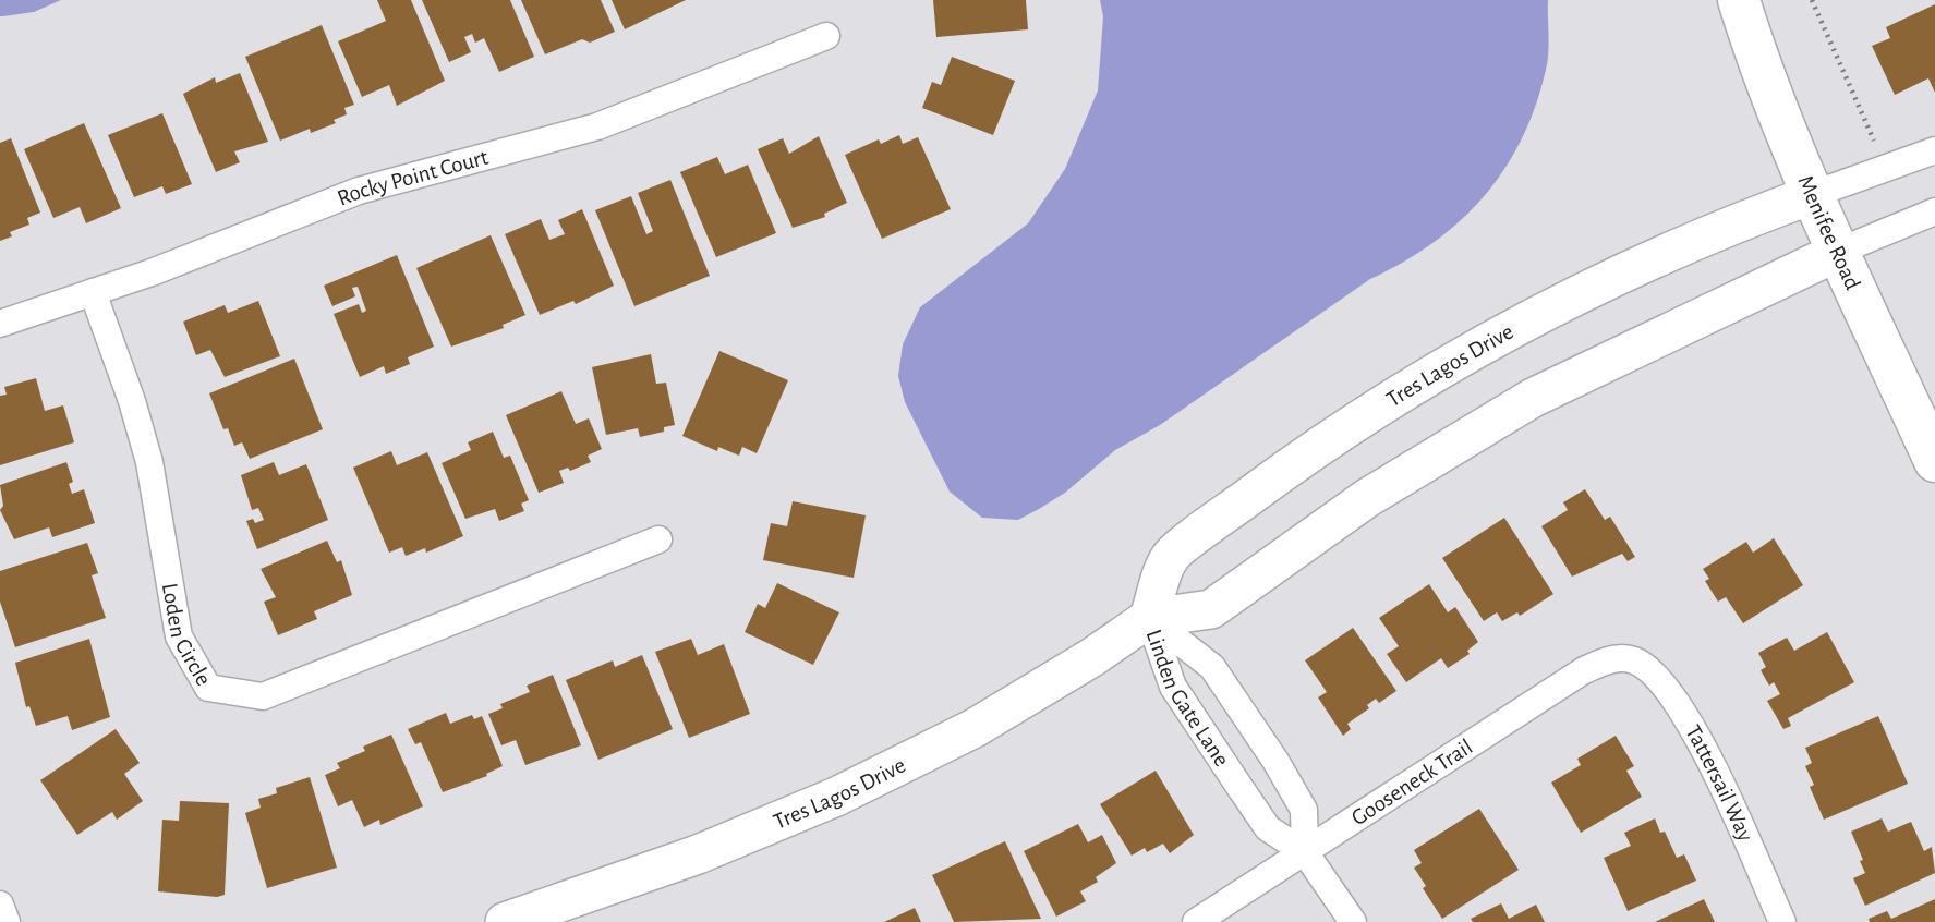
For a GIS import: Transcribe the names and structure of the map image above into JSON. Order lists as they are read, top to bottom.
{
  "streets": {
    "main road": ["Menifee Road"],
    "street": [
      "Rocky Point Court",
      "Tres Lagos Drive",
      "Loden Circle",
      "Linden Gate Lane",
      "Gooseneck Trail",
      "Tattersail Way"
    ]
  },
  "crossings": [
    ["Rocky Point Court", "Loden Circle"],
    ["Menifee Road", "Tres Lagos Drive"],
    ["Tres Lagos Drive", "Linden Gate Lane"],
    ["Linden Gate Lane", "Gooseneck Trail"],
    ["Gooseneck Trail", "Tattersail Way"]
  ]
}
